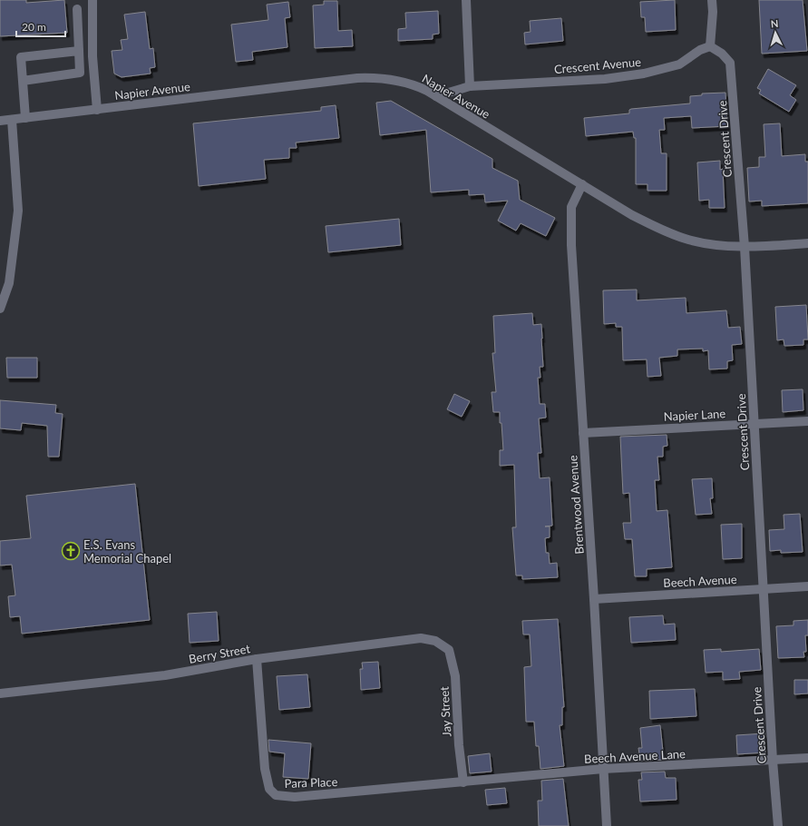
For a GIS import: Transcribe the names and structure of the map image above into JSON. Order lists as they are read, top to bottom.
{
  "streets": {
    "street": [
      "Crescent Avenue",
      "Napier Avenue",
      "Crescent Drive",
      "Napier Lane",
      "Brentwood Avenue",
      "Beech Avenue",
      "Berry Street",
      "Jay Street",
      "Beech Avenue Lane",
      "Para Place"
    ]
  },
  "crossings": [
    ["Crescent Avenue", "Napier Avenue"],
    ["Crescent Avenue", "Crescent Drive"],
    ["Napier Avenue", "Crescent Drive"],
    ["Napier Avenue", "Brentwood Avenue"],
    ["Crescent Drive", "Napier Lane"],
    ["Crescent Drive", "Beech Avenue"],
    ["Crescent Drive", "Beech Avenue Lane"],
    ["Napier Lane", "Brentwood Avenue"],
    ["Brentwood Avenue", "Beech Avenue"],
    ["Brentwood Avenue", "Beech Avenue Lane"],
    ["Berry Street", "Jay Street"],
    ["Berry Street", "Para Place"],
    ["Jay Street", "Beech Avenue Lane"],
    ["Jay Street", "Para Place"],
    ["Beech Avenue Lane", "Para Place"]
  ],
  "places": {
    "church": ["E.S. Evans Memorial Chapel"]
  },
  "scale_bar": "20 m",
  "north": "top"
}
